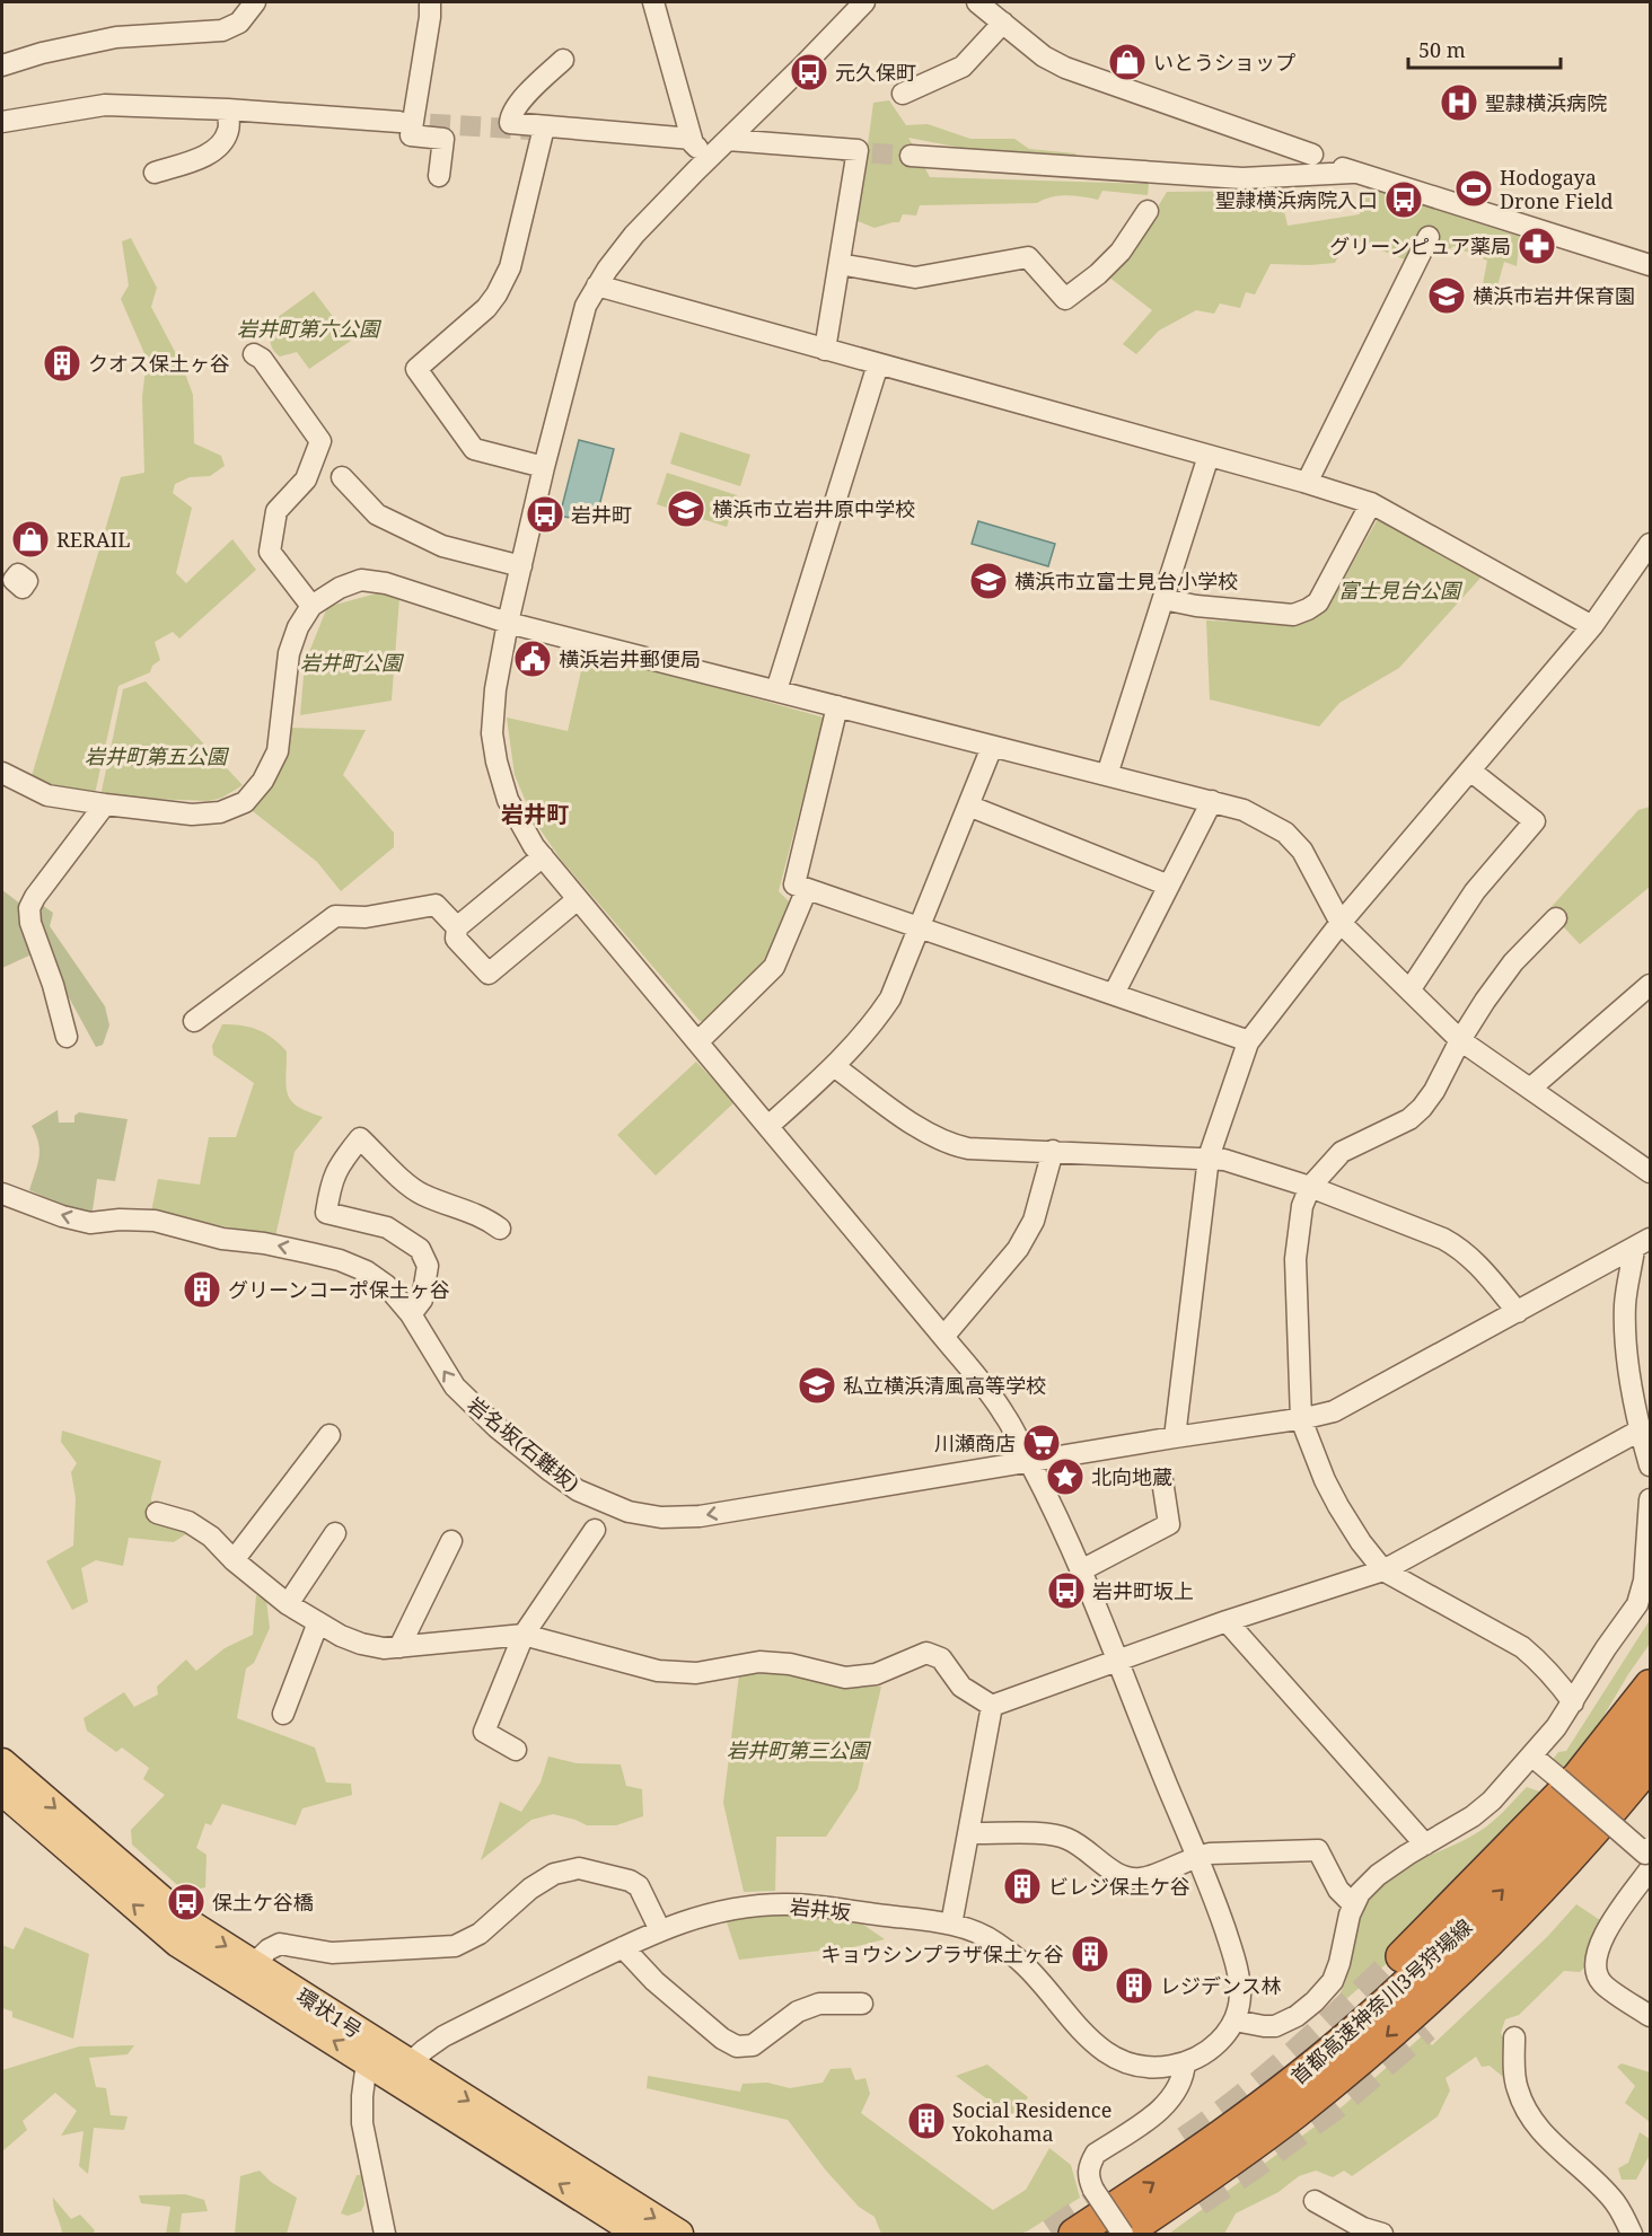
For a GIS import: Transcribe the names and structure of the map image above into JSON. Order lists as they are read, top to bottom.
{
  "streets": {
    "highway": ["首都高速神奈川3号狩場線"],
    "main road": ["環状1号"],
    "street": ["岩名坂(石難坂)", "岩井坂"]
  },
  "crossings": [
    ["岩井坂", "環状1号"]
  ],
  "districts": ["岩井町"],
  "parks": [
    "岩井町第六公園",
    "富士見台公園",
    "岩井町公園",
    "岩井町第五公園",
    "岩井町第三公園"
  ],
  "places": {
    "shop": ["いとうショップ", "RERAIL"],
    "bus stop": [
      "元久保町",
      "聖隷横浜病院入口",
      "岩井町",
      "岩井町坂上",
      "保土ケ谷橋"
    ],
    "hospital": ["聖隷横浜病院"],
    "sports": ["Hodogaya Drone Field"],
    "pharmacy": ["グリーンピュア薬局"],
    "school or university": [
      "横浜市岩井保育園",
      "横浜市立岩井原中学校",
      "横浜市立富士見台小学校",
      "私立横浜清風高等学校"
    ],
    "building": [
      "クオス保土ヶ谷",
      "グリーンコーポ保土ヶ谷",
      "ビレジ保土ケ谷",
      "キョウシンプラザ保土ヶ谷",
      "レジデンス林",
      "Social Residence Yokohama"
    ],
    "public building": ["横浜岩井郵便局"],
    "supermarket": ["川瀬商店"],
    "place": ["北向地蔵"]
  },
  "scale_bar": "50 m"
}
